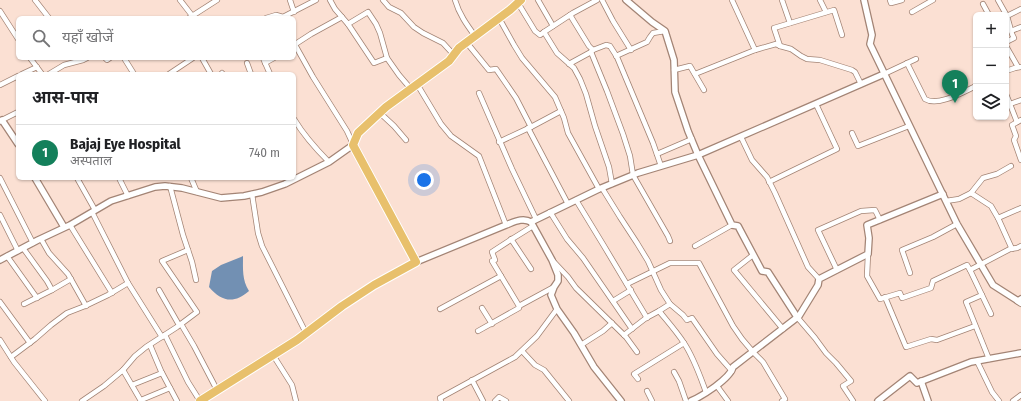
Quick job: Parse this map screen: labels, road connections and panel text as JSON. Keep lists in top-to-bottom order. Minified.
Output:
{"page":{"map_buttons":["+","−"],"search":"यहाँ खोजें","pins":"1","heading":"आस-पास","list":[{"mark":"1","name":"Bajaj Eye Hospital","note":"अस्पताल","value":"740 m"}]}}
